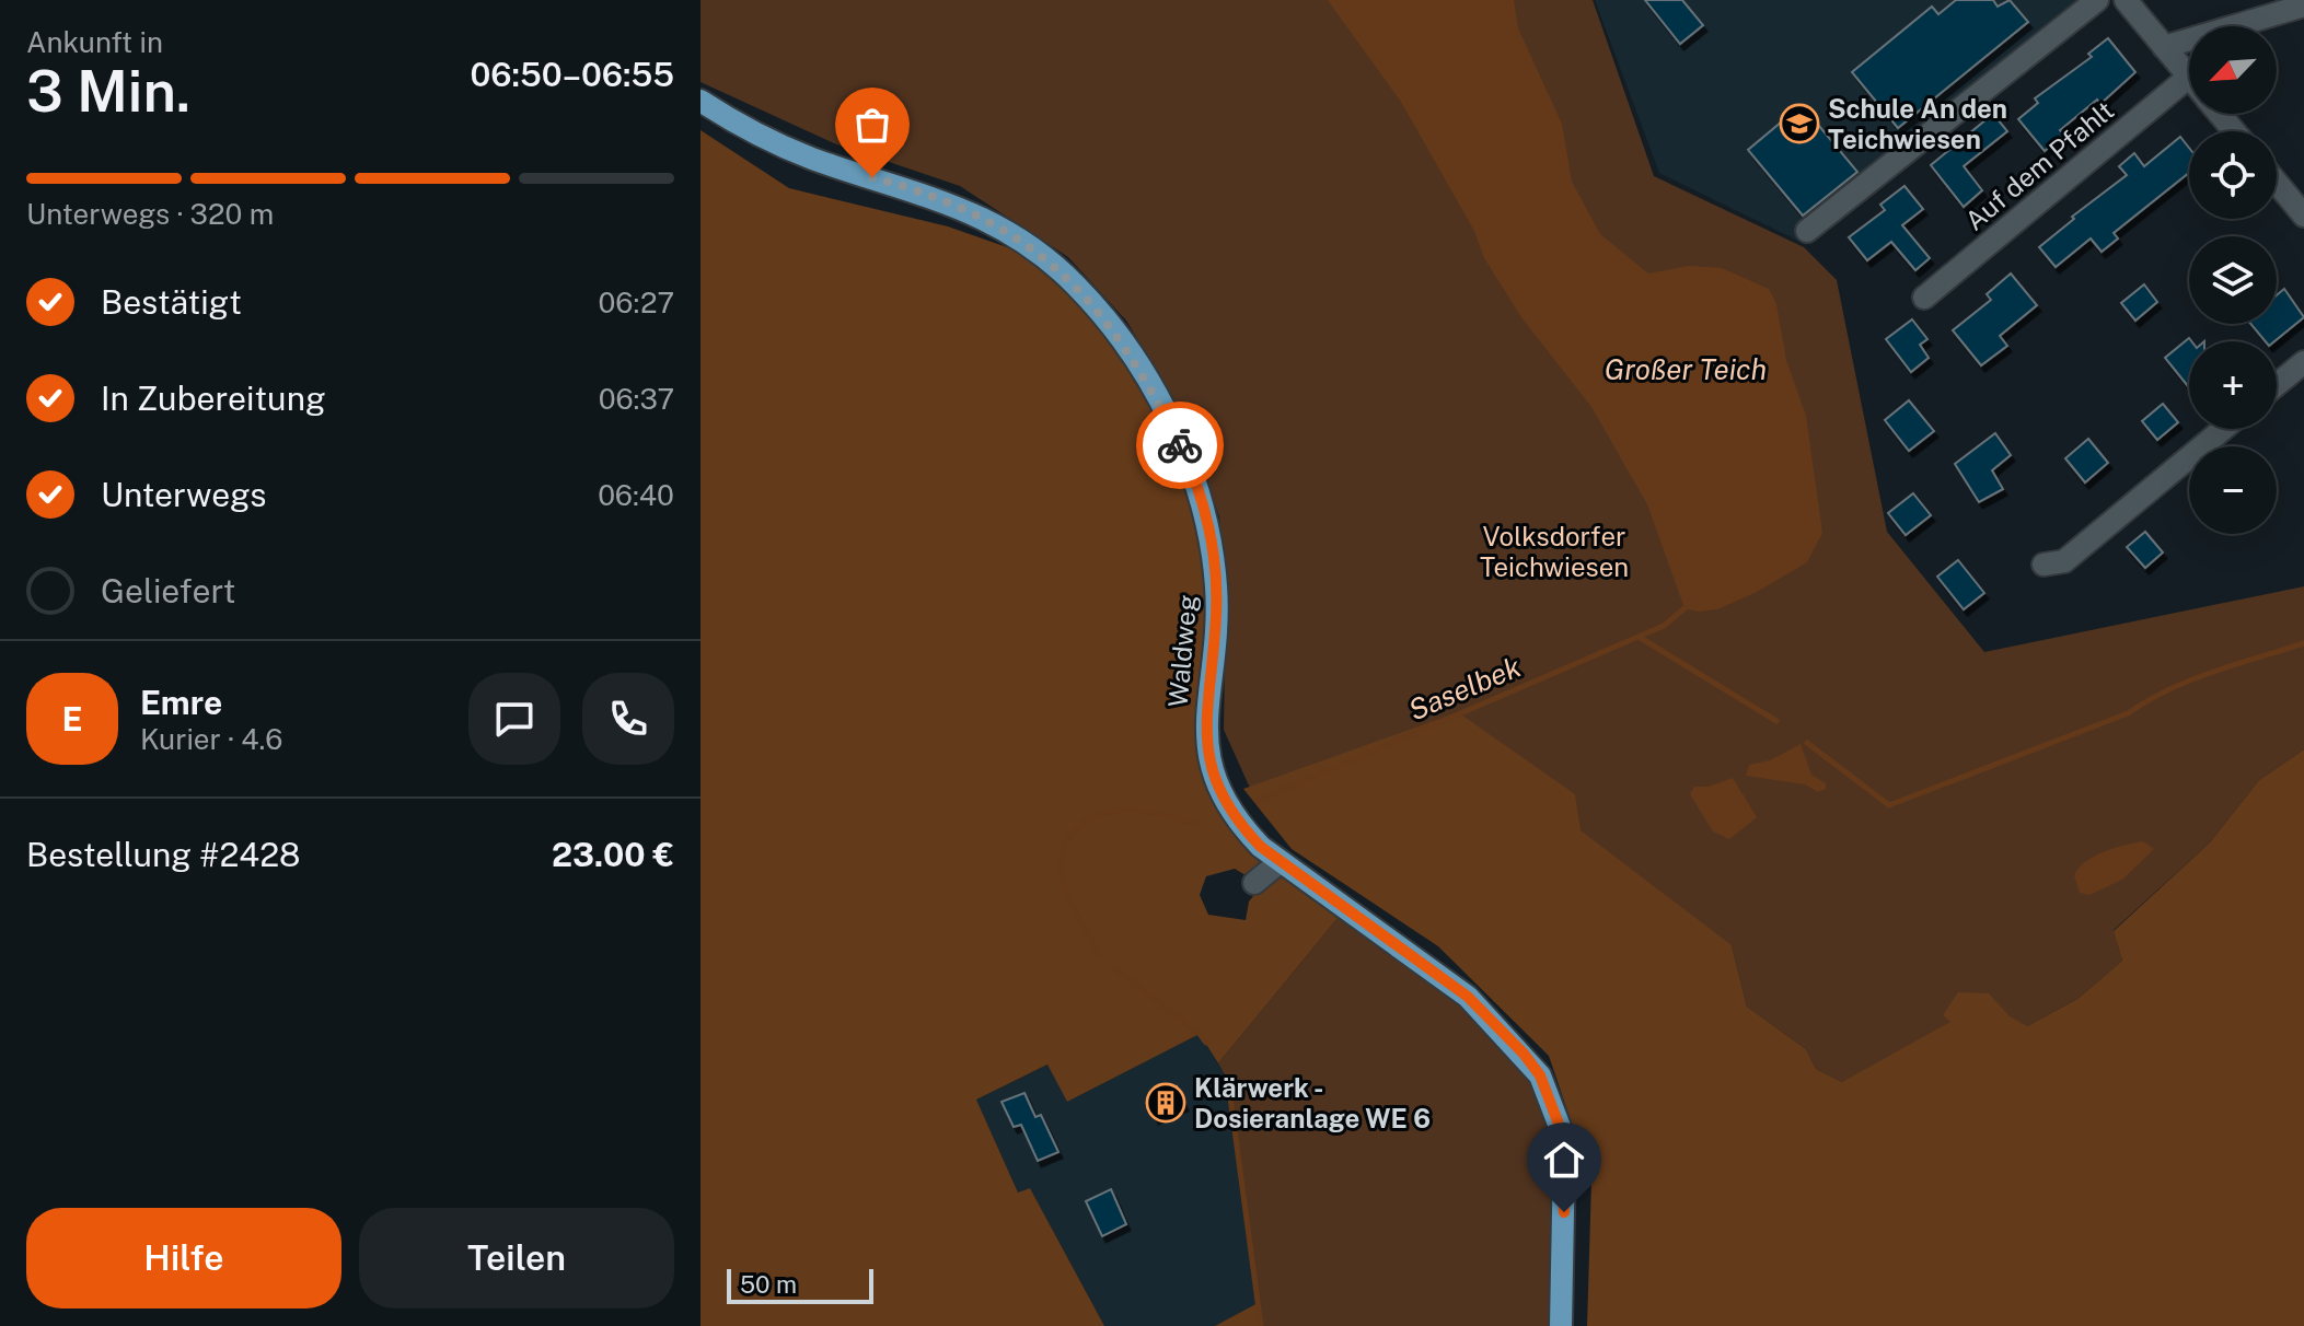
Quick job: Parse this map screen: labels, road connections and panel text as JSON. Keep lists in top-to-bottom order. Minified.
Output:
{"streets":{"main road":["Waldweg"],"street":["Auf dem Pfahlt"]},"water":["Großer Teich","Saselbek"],"parks":["Volksdorfer Teichwiesen"],"places":{"school or university":["Schule An den Teichwiesen"],"building":["Klärwerk - Dosieranlage WE 6"]},"scale_bar":"50 m","north":"bottom left","page":{"heading":["3 Min.","Ankunft in","06:50–06:55"],"panel":["Emre","Kurier · 4.6","Bestellung #2428","23.00 €"],"map_buttons":["+","−"],"bar":"Unterwegs · 320 m","list":[["Bestätigt","06:27"],["In Zubereitung","06:37"],["Unterwegs","06:40"],"Geliefert"],"round":"E","buttons":["Hilfe","Teilen"],"scale":"50 m"}}
